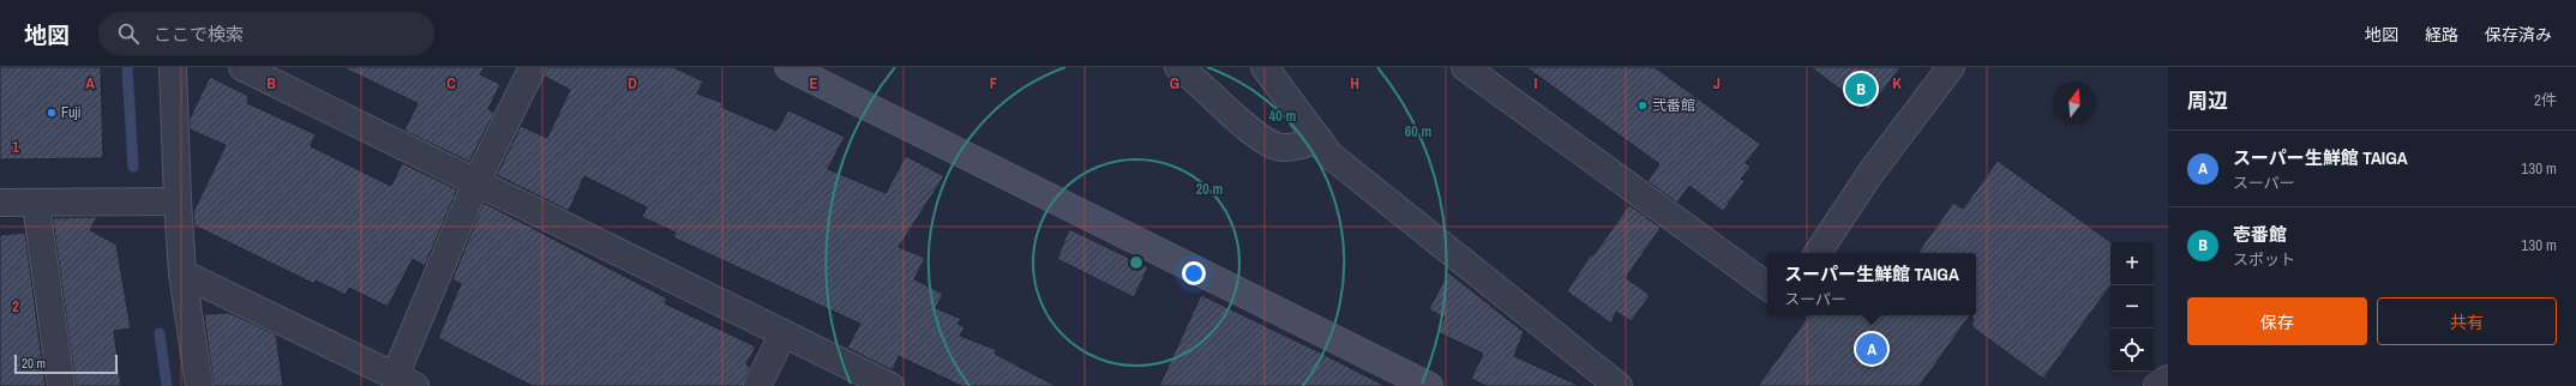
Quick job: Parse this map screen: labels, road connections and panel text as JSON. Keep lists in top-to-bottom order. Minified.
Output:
{"places":["弐番館","Fuji"],"scale_bar":"20 m","north":"top","page":{"header":"地図","search":"ここで検索","nav":["地図","経路","保存済み"],"heading":["周辺","2件"],"pins":["B","A"],"list":[{"mark":"A","name":"スーパー生鮮館 TAIGA","note":"スーパー","value":"130 m"},{"mark":"B","name":"壱番館","note":"スポット","value":"130 m"}],"map_buttons":["+","−"],"popup":["スーパー生鮮館 TAIGA","スーパー"],"buttons":["保存","共有"],"scale":"20 m"},"grid":{"columns":["A","B","C","D","E","F","G","H","I","J","K"],"rows":["1","2"]},"rings":["40 m","60 m","20 m"]}
